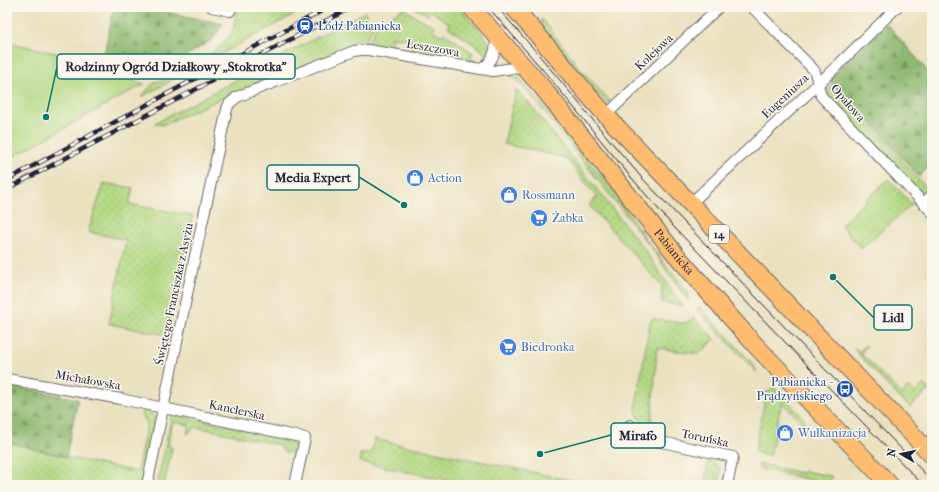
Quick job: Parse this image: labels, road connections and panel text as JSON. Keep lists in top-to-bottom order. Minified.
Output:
{"streets":{"main road":["14","Pabianicka"],"street":["Leszczowa","Kolejowa","Eugeniusza","Opałowa","Świętego Franciszka z Asyżu","Michałowska","Kanclerska","Toruńska"]},"crossings":[["Leszczowa","Pabianicka"],["Leszczowa","Świętego Franciszka z Asyżu"],["Kolejowa","14"],["Eugeniusza","Opałowa"],["Eugeniusza","14"],["Świętego Franciszka z Asyżu","Michałowska"],["Świętego Franciszka z Asyżu","Kanclerska"],["Michałowska","Kanclerska"]],"places":{"station":["Łódź Pabianicka"],"other":["Rodzinny Ogród Działkowy „Stokrotka”","Media Expert","Lidl","Mirafo"],"shop":["Action","Rossmann","Wulkanizacja"],"supermarket":["Żabka","Biedronka"],"bus stop":["Pabianicka - Prądzyńskiego"]},"north":"left"}
